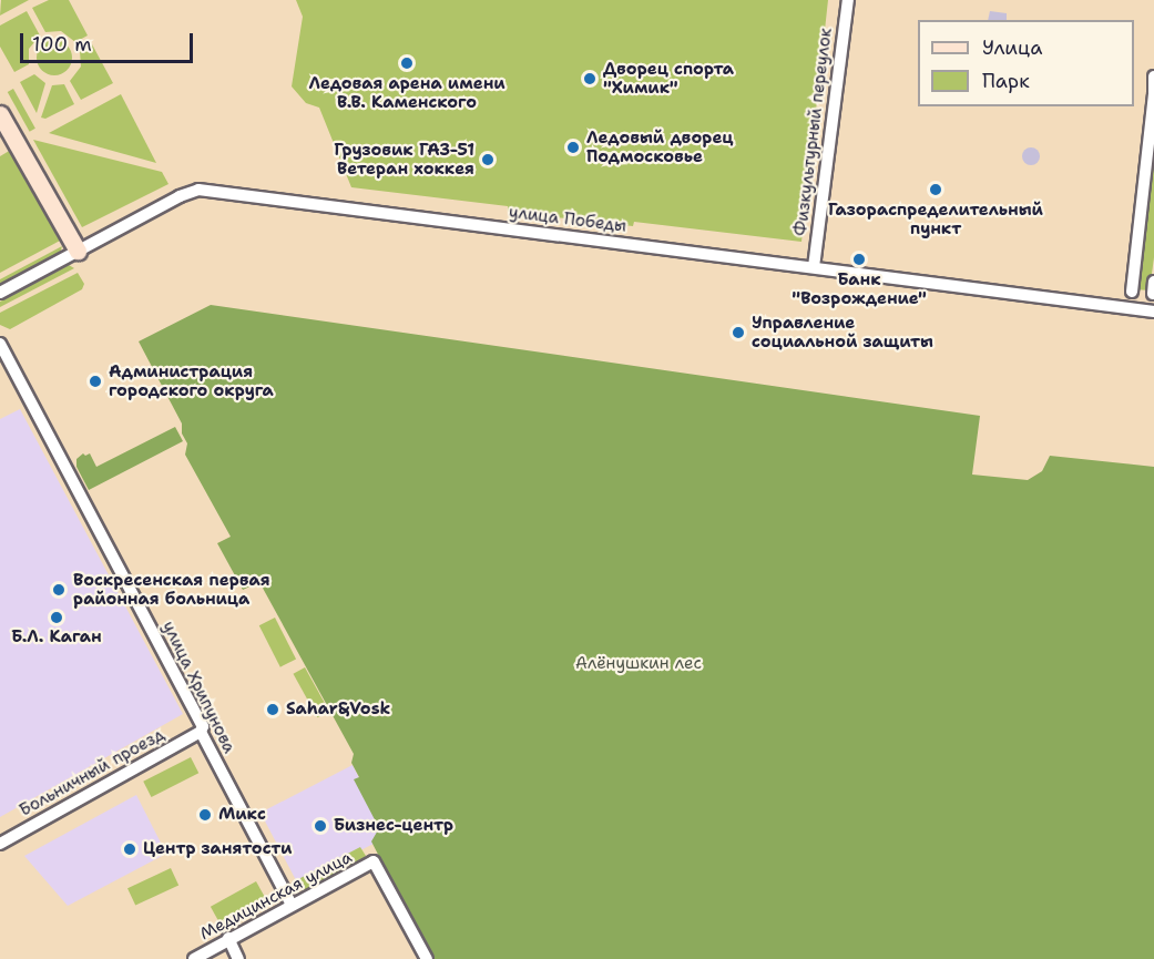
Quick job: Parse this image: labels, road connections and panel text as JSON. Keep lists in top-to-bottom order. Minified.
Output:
{"streets":{"street":["Физкультурный переулок","улица Победы","улица Хрипунова","Больничный проезд","Медицинская улица"]},"crossings":[["Физкультурный переулок","улица Победы"],["улица Хрипунова","Больничный проезд"],["улица Хрипунова","Медицинская улица"]],"parks":["Алёнушкин лес"],"places":["Ледовая арена имени В.В. Каменского","Дворец спорта \"Химик\"","Ледовый дворец Подмосковье","Грузовик ГАЗ-51 Ветеран хоккея","Газораспределительный пункт","Банк \"Возрождение\"","Управление социальной защиты","Администрация городского округа","Воскресенская первая районная больница","Б.Л. Каган","Sahar&Vosk","Микс","Бизнес-центр","Центр занятости"],"legend":["Улица","Парк"],"scale_bar":"100 m"}
